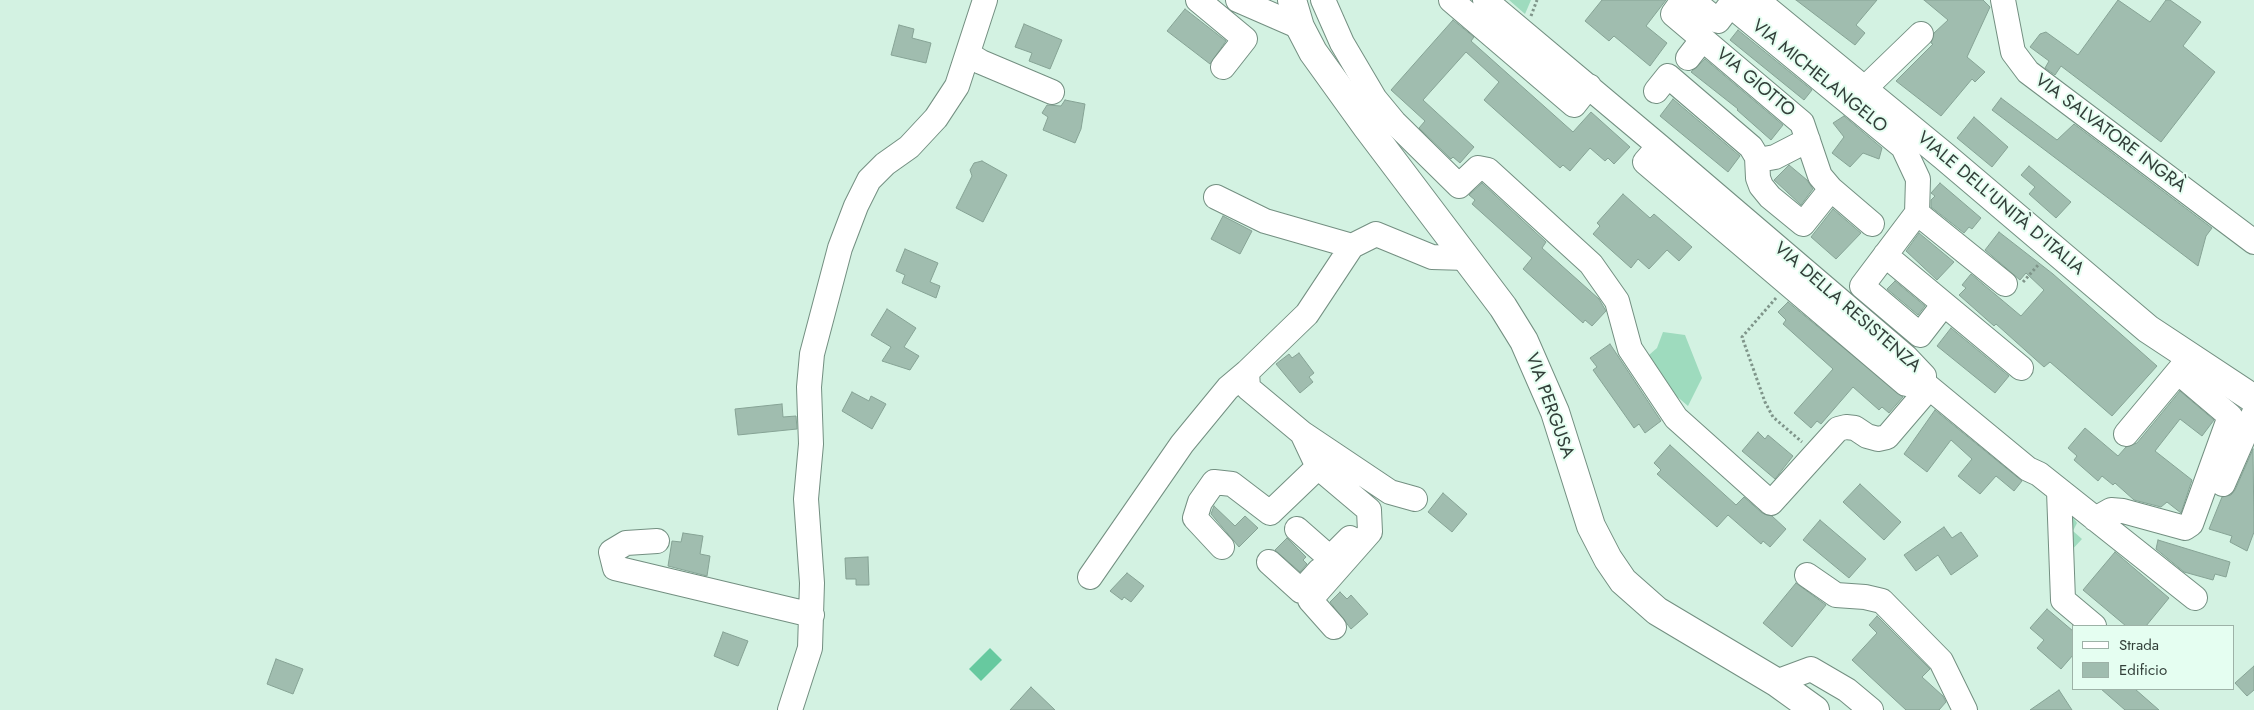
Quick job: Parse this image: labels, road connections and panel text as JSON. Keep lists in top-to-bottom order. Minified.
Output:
{"streets":{"main road":["VIALE DELL'UNITÀ D'ITALIA","VIA PERGUSA"],"street":["VIA MICHELANGELO","VIA GIOTTO","VIA SALVATORE INGRÀ","VIA DELLA RESISTENZA"]},"crossings":[["VIA MICHELANGELO","VIALE DELL'UNITÀ D'ITALIA"]],"legend":["Strada","Edificio"]}
